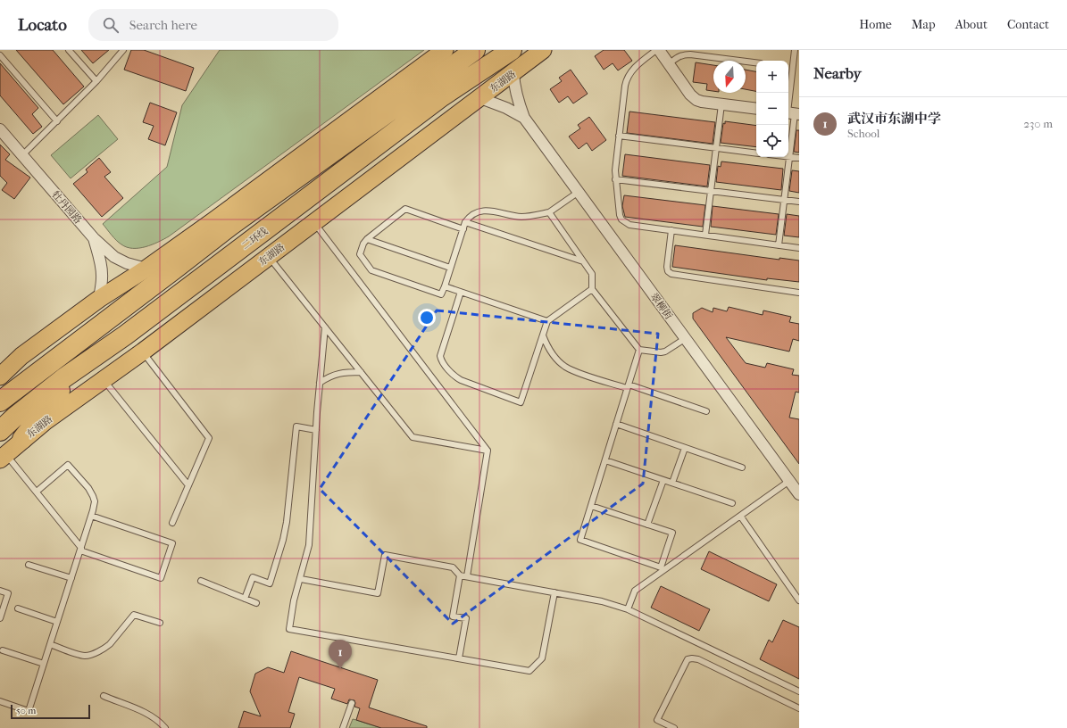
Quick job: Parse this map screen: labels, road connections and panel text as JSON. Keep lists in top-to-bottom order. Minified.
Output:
{"streets":{"highway":["二环线"],"main road":["东湖路"],"street":["牡丹园路","翠柳街"]},"scale_bar":"50 m","north":"bottom","page":{"header":"Locato","search":"Search here","nav":["Home","Map","About","Contact"],"heading":"Nearby","map_buttons":["+","−"],"list":[{"mark":"1","name":"武汉市东湖中学","note":"School","value":"230 m"}],"pins":"1","scale":"50 m"}}
